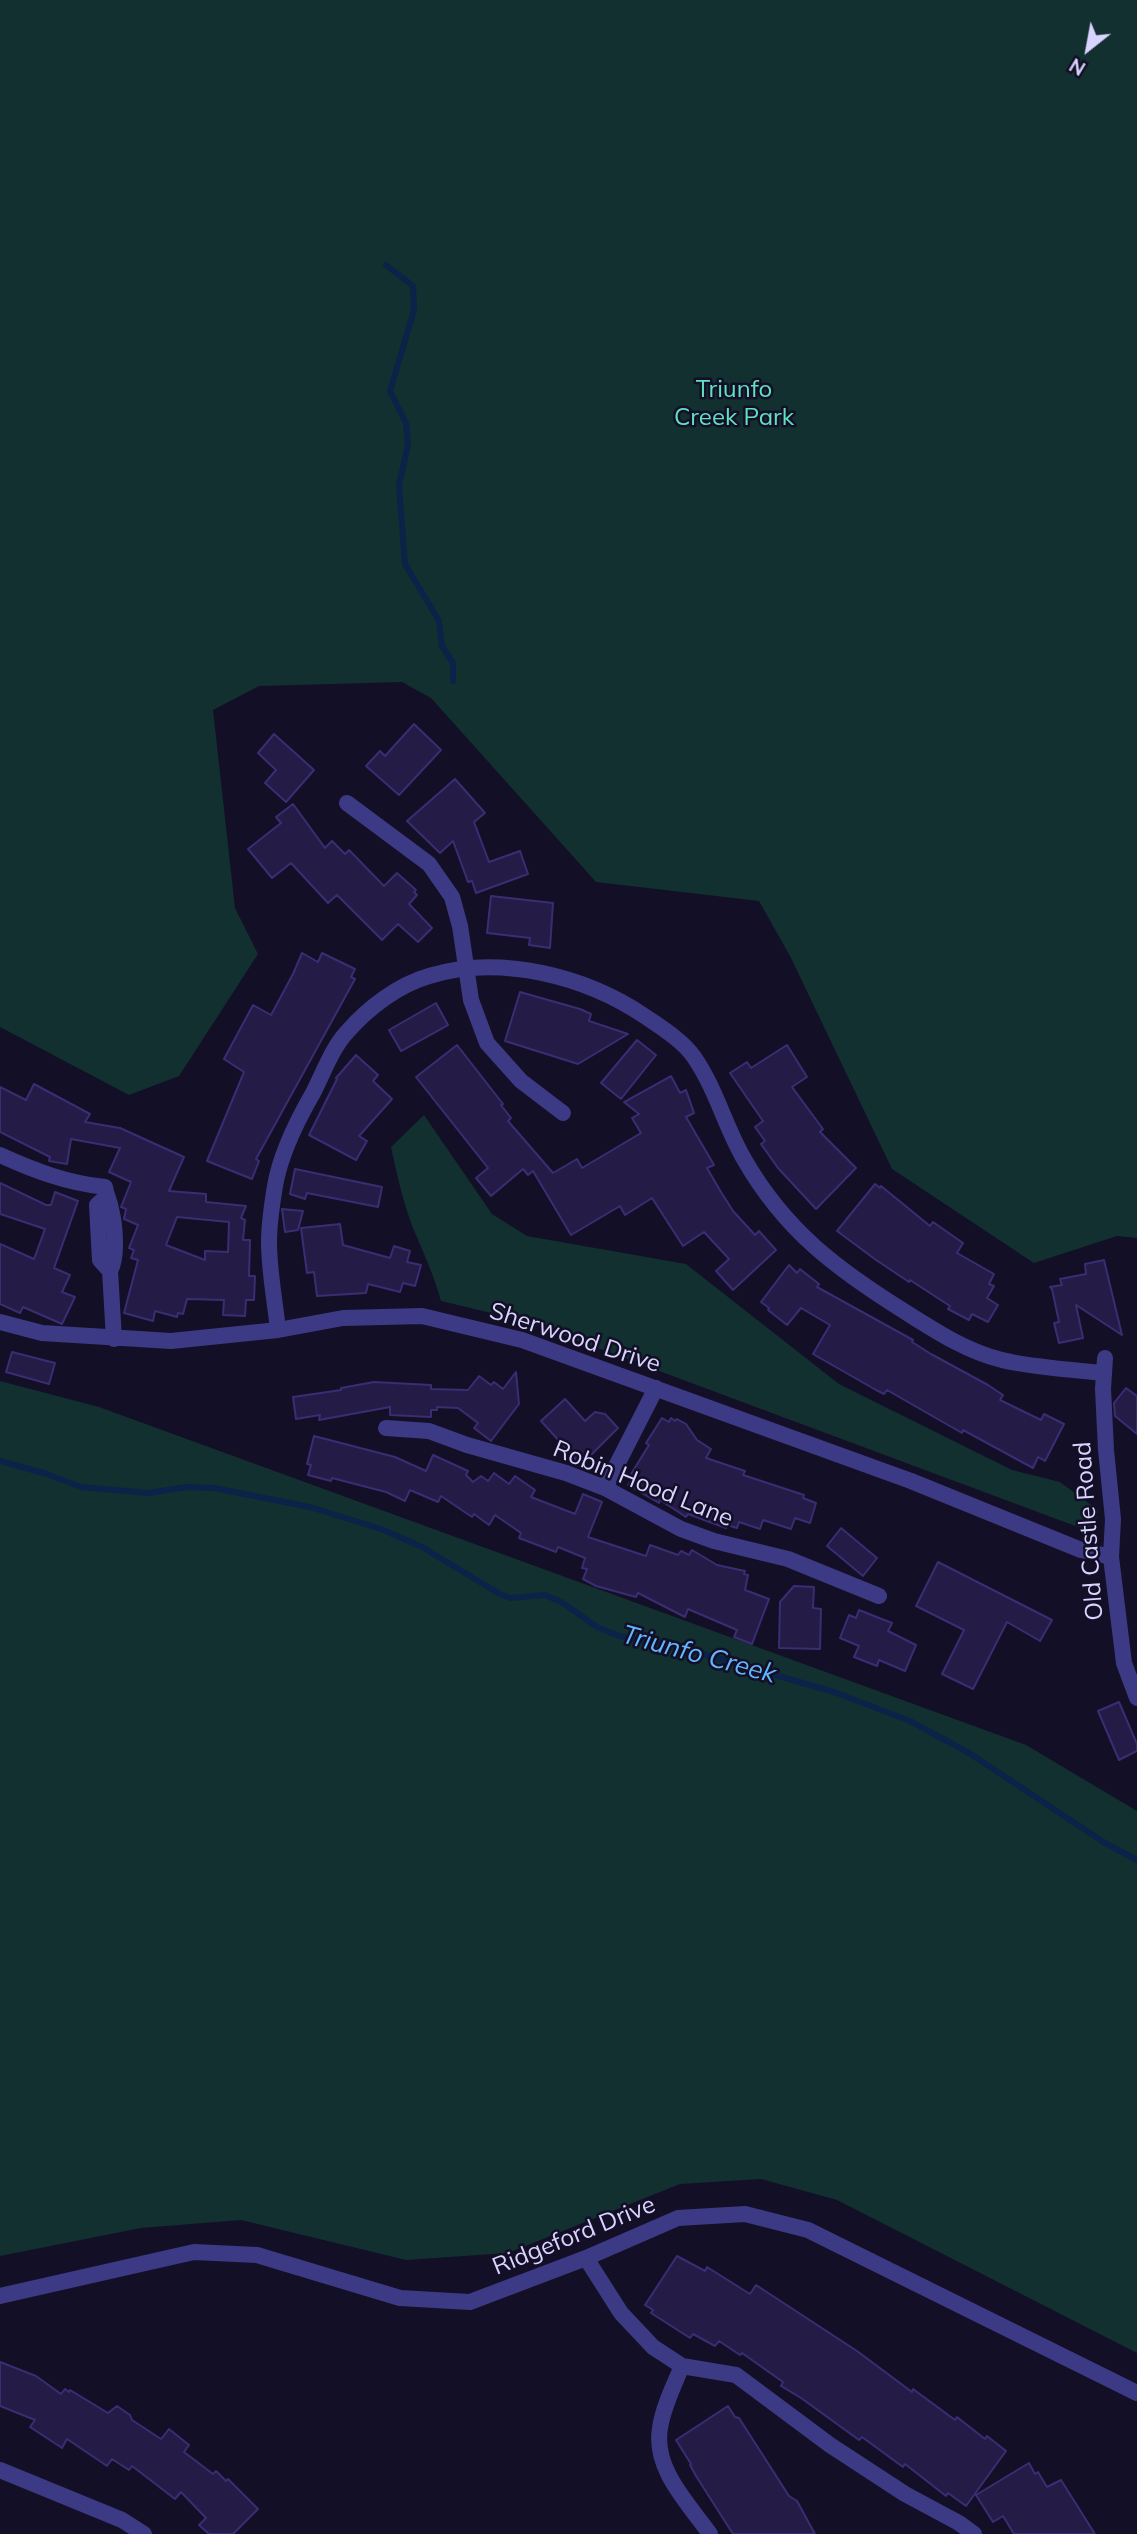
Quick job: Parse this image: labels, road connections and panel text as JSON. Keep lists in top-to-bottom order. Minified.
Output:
{"streets":{"street":["Sherwood Drive","Robin Hood Lane","Old Castle Road","Ridgeford Drive"]},"crossings":[["Sherwood Drive","Old Castle Road"]],"water":["Triunfo Creek"],"parks":["Triunfo Creek Park"],"north":"bottom left"}
